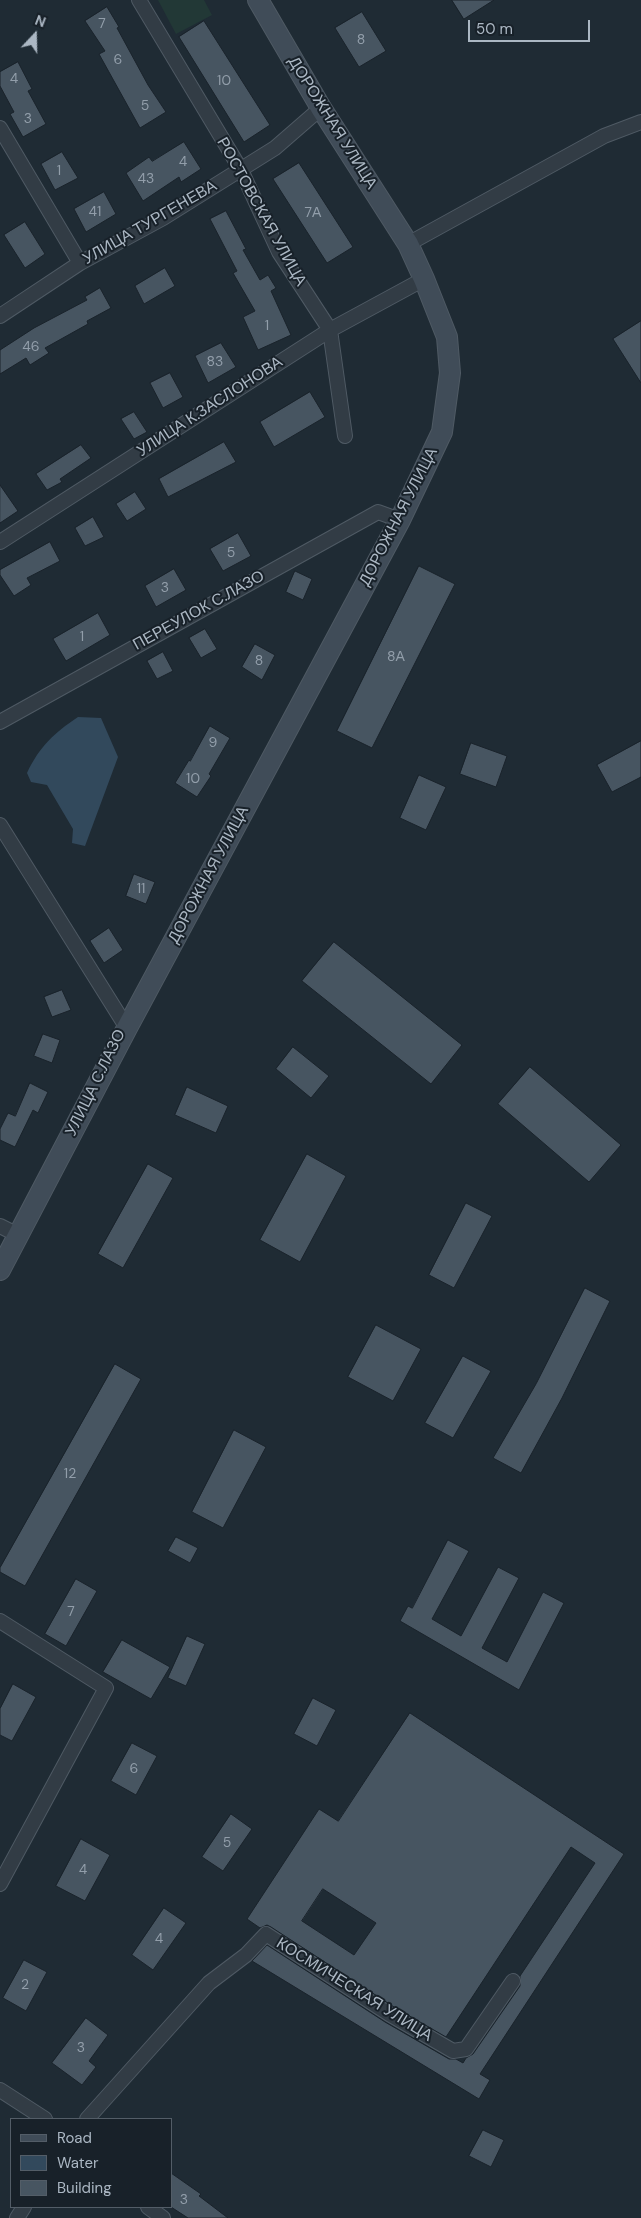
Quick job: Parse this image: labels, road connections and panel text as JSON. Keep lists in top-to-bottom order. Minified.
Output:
{"streets":{"street":["ДОРОЖНАЯ УЛИЦА","РОСТОВСКАЯ УЛИЦА","УЛИЦА ТУРГЕНЕВА","УЛИЦА К.ЗАСЛОНОВА","ПЕРЕУЛОК С.ЛАЗО","УЛИЦА С.ЛАЗО","КОСМИЧЕСКАЯ УЛИЦА"]},"crossings":[["ДОРОЖНАЯ УЛИЦА","УЛИЦА ТУРГЕНЕВА"],["ДОРОЖНАЯ УЛИЦА","УЛИЦА К.ЗАСЛОНОВА"],["ДОРОЖНАЯ УЛИЦА","ПЕРЕУЛОК С.ЛАЗО"],["ДОРОЖНАЯ УЛИЦА","УЛИЦА С.ЛАЗО"],["РОСТОВСКАЯ УЛИЦА","УЛИЦА ТУРГЕНЕВА"],["РОСТОВСКАЯ УЛИЦА","УЛИЦА К.ЗАСЛОНОВА"]],"house_numbers":["7","8","6","4","10","5","3","4","1","43","41","7А","1","46","83","5","3","1","8А","8","9","10","11","12","7","6","5","4","4","2","3","3"],"legend":["Road","Water","Building"],"scale_bar":"50 m","north":"top"}
